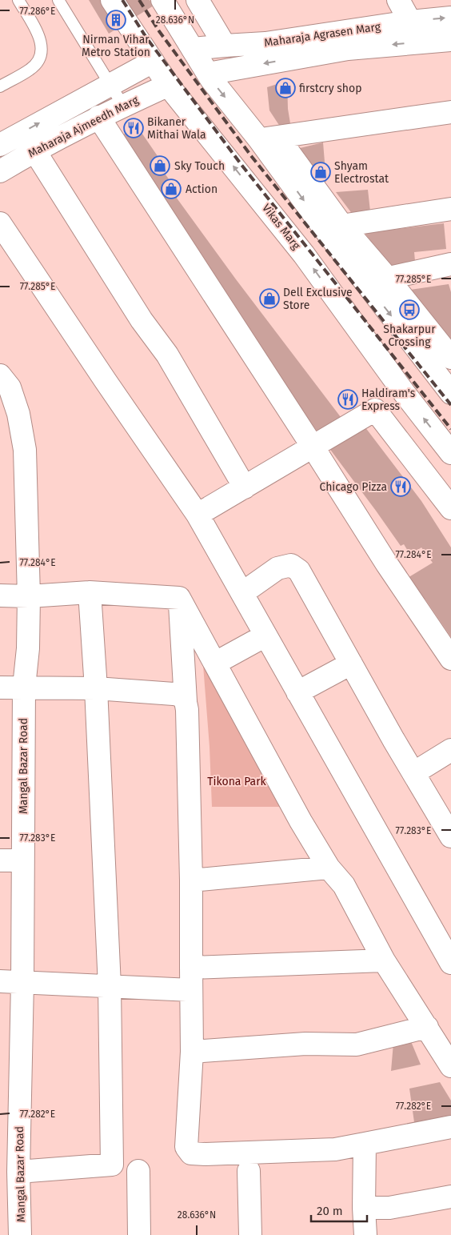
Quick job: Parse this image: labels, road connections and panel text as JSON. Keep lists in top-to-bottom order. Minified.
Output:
{"streets":{"street":["Maharaja Agrasen Marg","Maharaja Ajmeedh Marg","Vikas Marg","Mangal Bazar Road"]},"crossings":[["Maharaja Ajmeedh Marg","Vikas Marg"]],"parks":["Tikona Park"],"places":{"building":["Nirman Vihar Metro Station"],"shop":["firstcry shop","Sky Touch","Shyam Electrostat","Action","Dell Exclusive Store"],"restaurant":["Bikaner Mithai Wala","Haldiram's Express","Chicago Pizza"],"bus stop":["Shakarpur Crossing"]},"scale_bar":"20 m","coordinates":["77.286°E","28.636°N","77.285°E","77.284°E","77.283°E","77.282°E"]}
